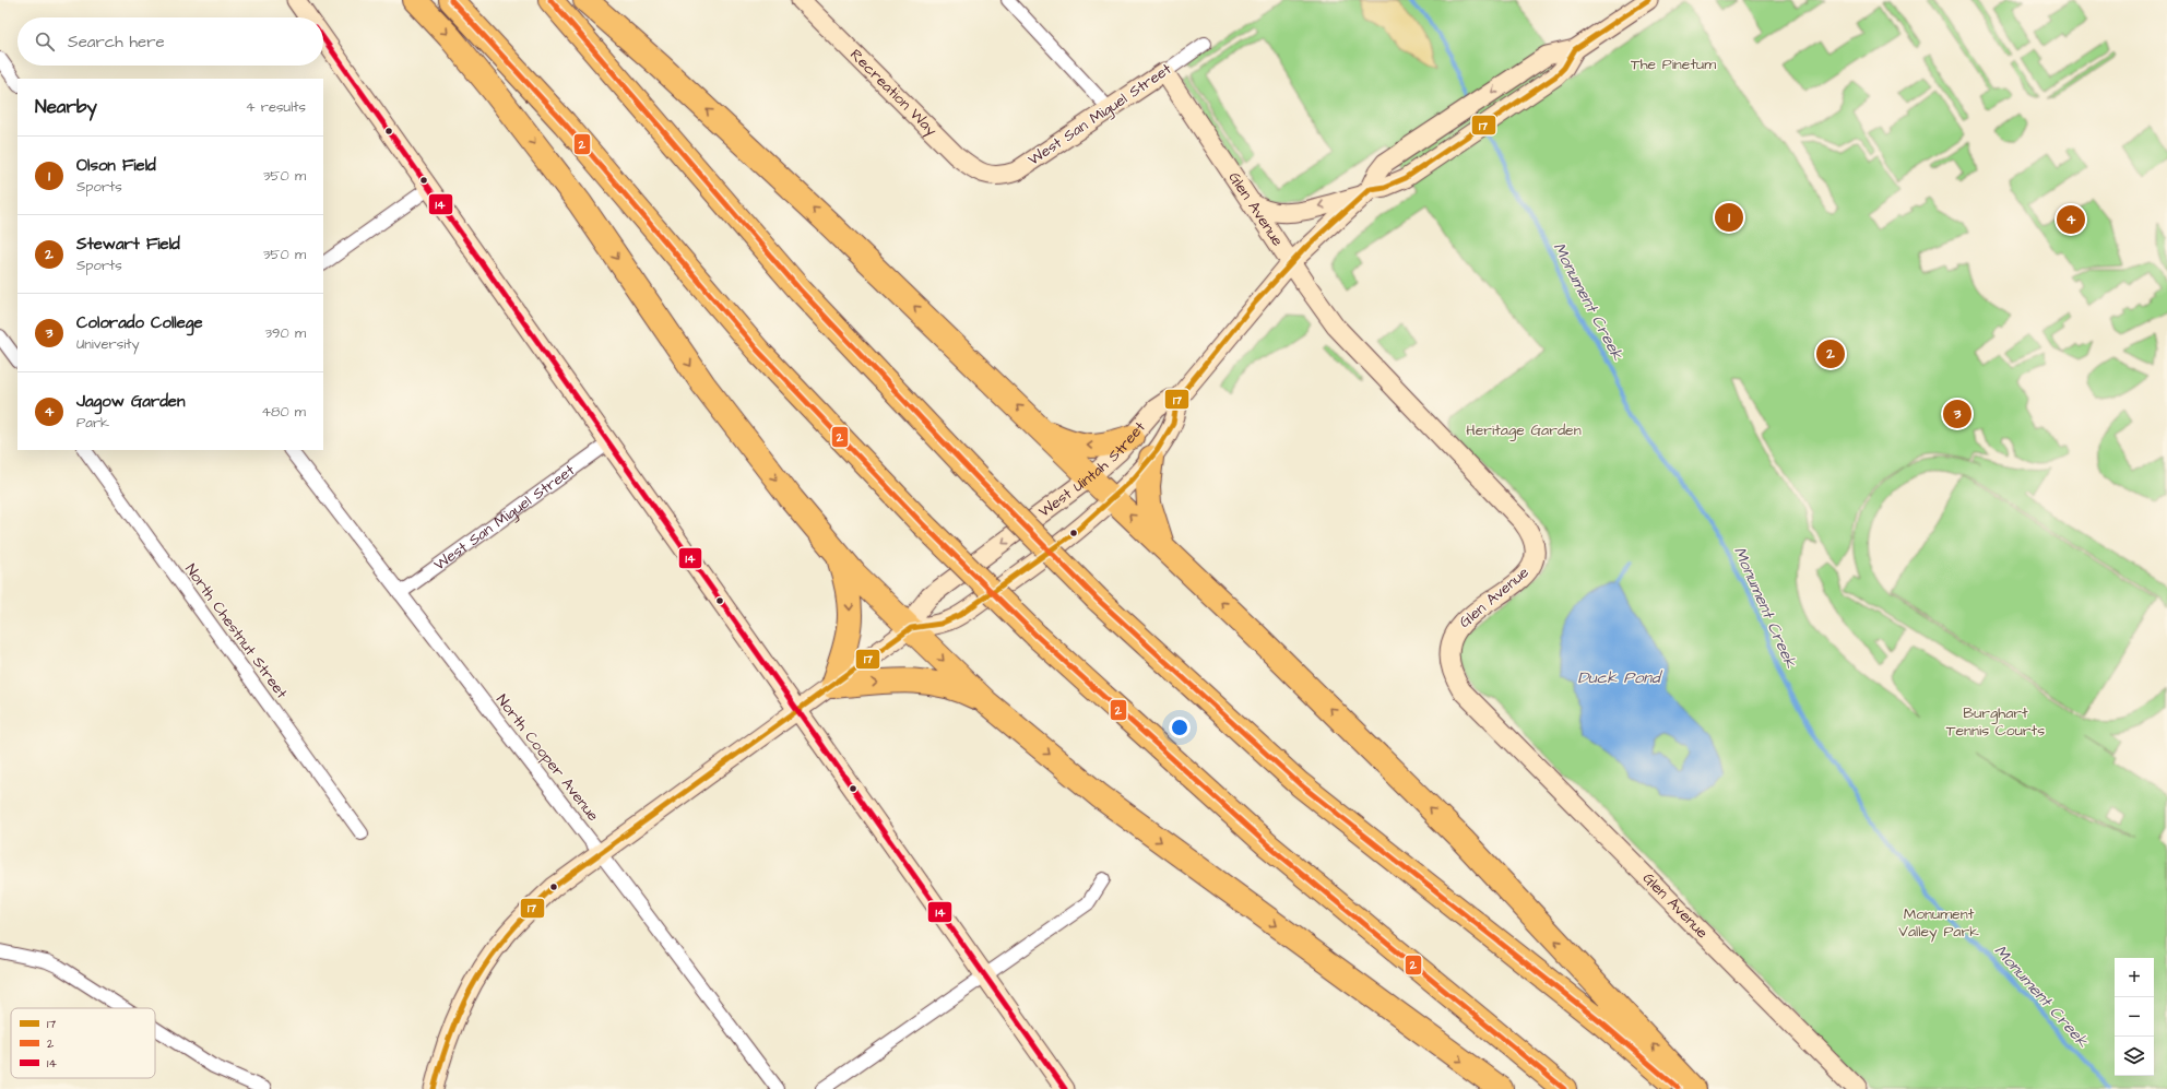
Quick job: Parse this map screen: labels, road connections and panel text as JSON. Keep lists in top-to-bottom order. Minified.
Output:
{"streets":{"main road":["Recreation Way","West San Miguel Street","Glen Avenue","West Uintah Street"],"street":["North Chestnut Street","North Cooper Avenue"]},"crossings":[["Recreation Way","West San Miguel Street"],["West San Miguel Street","Glen Avenue"],["West San Miguel Street","North Cooper Avenue"],["Glen Avenue","West Uintah Street"],["West Uintah Street","North Cooper Avenue"]],"water":["Monument Creek","Duck Pond"],"parks":["The Pinetum","Heritage Garden","Burghart Tennis Courts","Monument Valley Park"],"lines":["transit line 17","transit line 2","transit line 14"],"legend":["17","2","14"],"page":{"search":"Search here","heading":["Nearby","4 results"],"list":[{"mark":"1","name":"Olson Field","note":"Sports","value":"350 m"},{"mark":"2","name":"Stewart Field","note":"Sports","value":"350 m"},{"mark":"3","name":"Colorado College","note":"University","value":"390 m"},{"mark":"4","name":"Jagow Garden","note":"Park","value":"480 m"}],"pins":["1","4","2","3"],"map_buttons":["+","−"]}}
